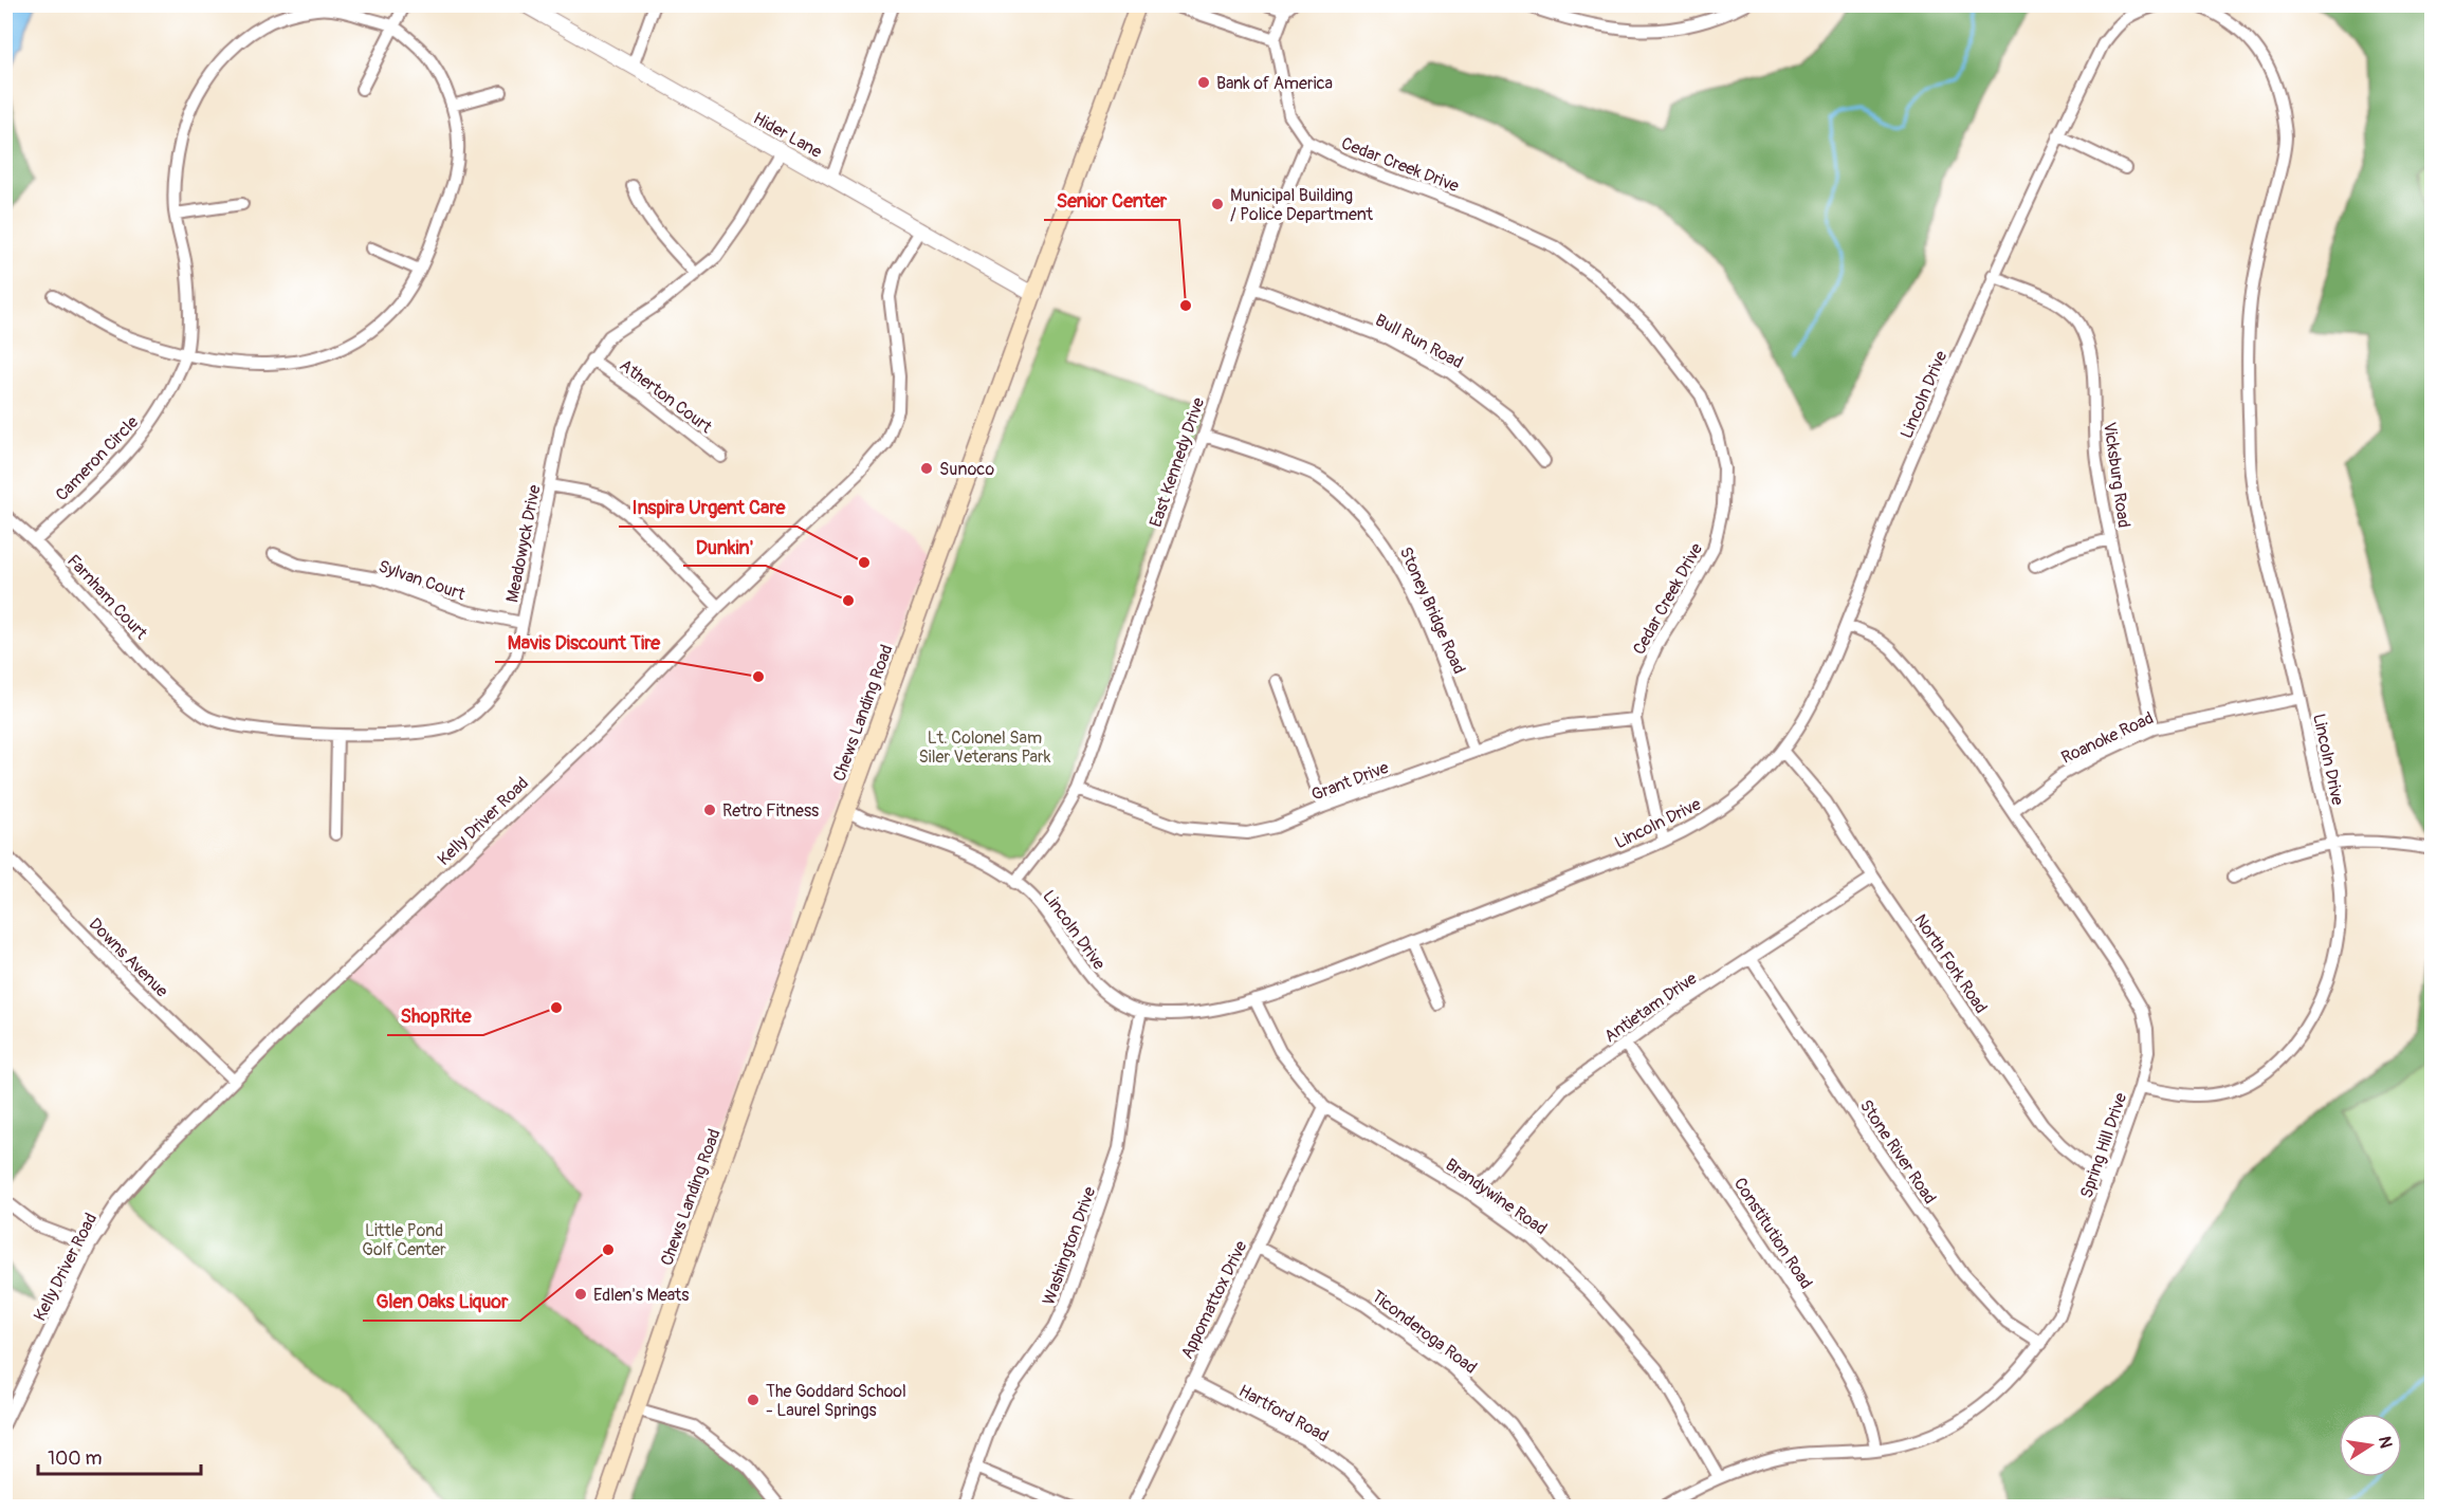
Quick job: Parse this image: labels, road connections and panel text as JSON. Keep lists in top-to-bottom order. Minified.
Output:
{"streets":{"main road":["Chews Landing Road"],"street":["Hider Lane","Cedar Creek Drive","Bull Run Road","Lincoln Drive","Atherton Court","Cameron Circle","East Kennedy Drive","Vicksburg Road","Meadowyck Drive","Sylvan Court","Farnham Court","Stoney Bridge Road","Roanoke Road","Grant Drive","Kelly Driver Road","Downs Avenue","North Fork Road","Antietam Drive","Spring Hill Drive","Stone River Road","Brandywine Road","Constitution Road","Washington Drive","Appomattox Drive","Ticonderoga Road","Hartford Road"]},"crossings":[["Hider Lane","Meadowyck Drive"],["Hider Lane","Chews Landing Road"],["Hider Lane","Kelly Driver Road"],["Cedar Creek Drive","Lincoln Drive"],["Cedar Creek Drive","East Kennedy Drive"],["Cedar Creek Drive","Grant Drive"],["Bull Run Road","East Kennedy Drive"],["Lincoln Drive","East Kennedy Drive"],["Lincoln Drive","Vicksburg Road"],["Lincoln Drive","Chews Landing Road"],["Lincoln Drive","Roanoke Road"],["Lincoln Drive","North Fork Road"],["Lincoln Drive","Spring Hill Drive"],["Lincoln Drive","Brandywine Road"],["Lincoln Drive","Washington Drive"],["Atherton Court","Meadowyck Drive"],["Cameron Circle","Farnham Court"],["East Kennedy Drive","Stoney Bridge Road"],["East Kennedy Drive","Grant Drive"],["Vicksburg Road","Roanoke Road"],["Meadowyck Drive","Sylvan Court"],["Meadowyck Drive","Farnham Court"],["Stoney Bridge Road","Grant Drive"],["Roanoke Road","Spring Hill Drive"],["Kelly Driver Road","Downs Avenue"],["North Fork Road","Antietam Drive"],["North Fork Road","Spring Hill Drive"],["Antietam Drive","Stone River Road"],["Antietam Drive","Brandywine Road"],["Antietam Drive","Constitution Road"],["Spring Hill Drive","Stone River Road"],["Spring Hill Drive","Brandywine Road"],["Spring Hill Drive","Constitution Road"],["Brandywine Road","Appomattox Drive"],["Appomattox Drive","Ticonderoga Road"],["Appomattox Drive","Hartford Road"]],"parks":["Lt. Colonel Sam Siler Veterans Park","Little Pond Golf Center"],"places":["Bank of America","Municipal Building / Police Department","Senior Center","Sunoco","Inspira Urgent Care","Dunkin'","Mavis Discount Tire","Retro Fitness","ShopRite","Glen Oaks Liquor","Edlen's Meats","The Goddard School - Laurel Springs"],"scale_bar":"100 m","north":"right"}
